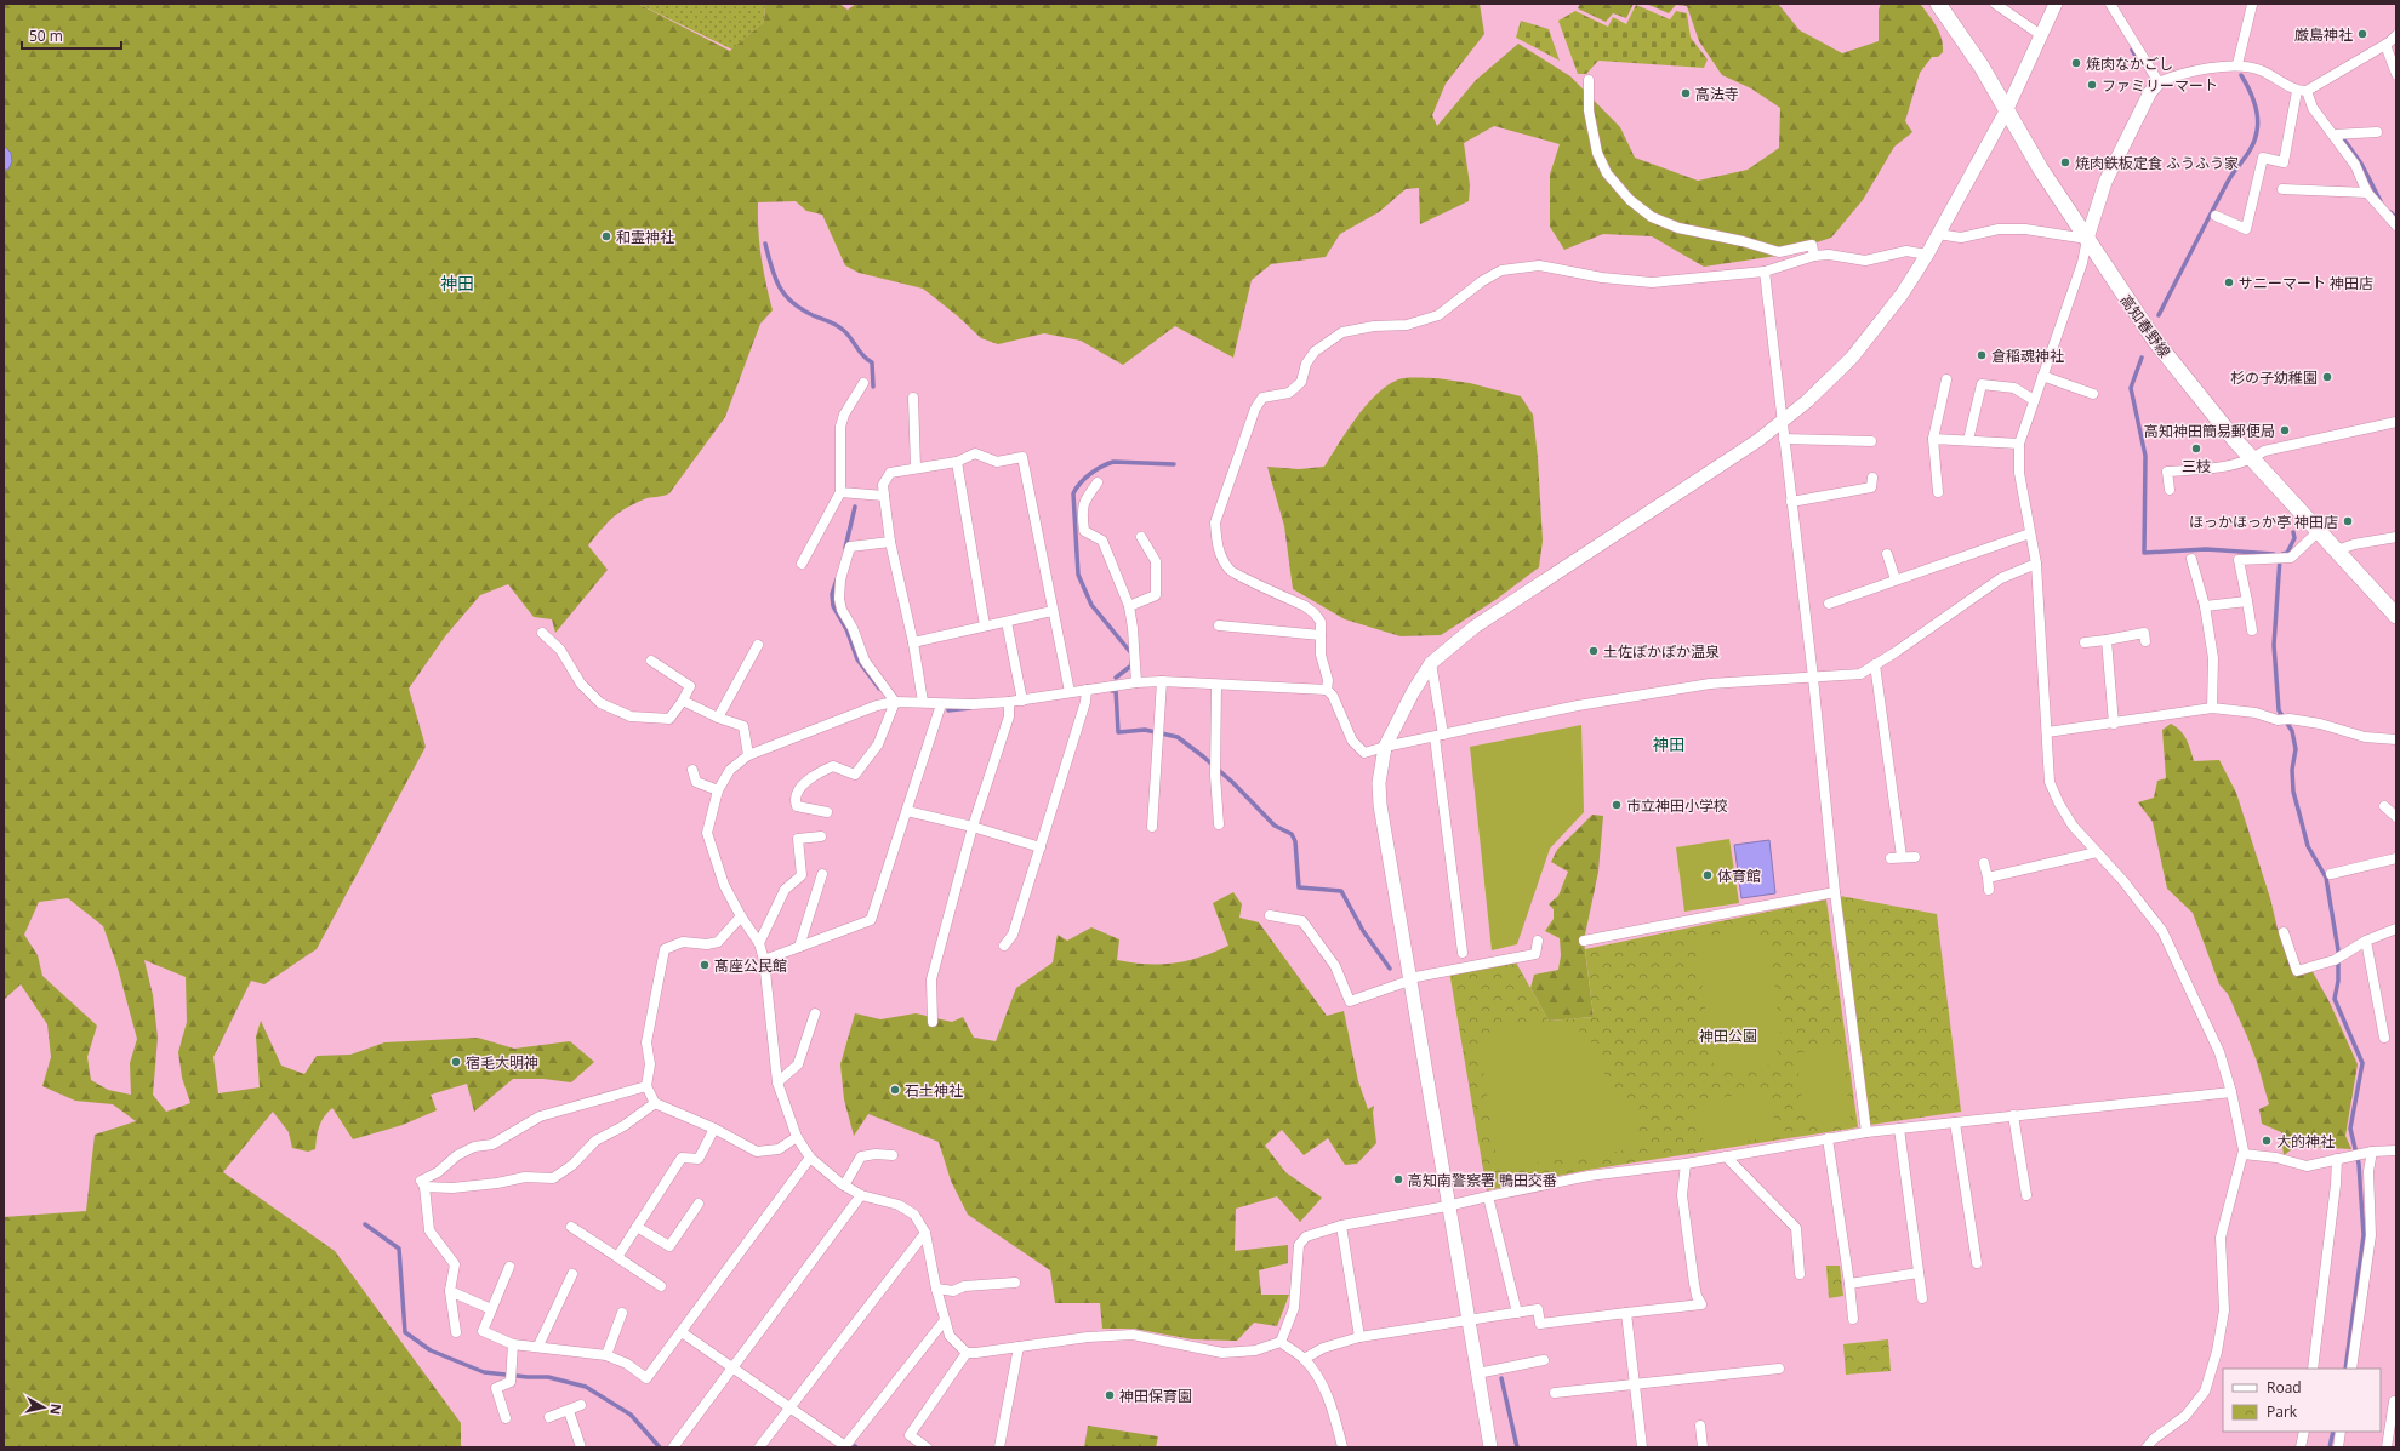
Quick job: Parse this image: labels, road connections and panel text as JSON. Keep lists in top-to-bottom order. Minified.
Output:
{"streets":{"main road":["高知春野線"]},"districts":["神田","神田"],"parks":["神田公園"],"places":["厳島神社","焼肉なかごし","ファミリーマート","高法寺","焼肉鉄板定食 ふうふう家","和霊神社","サニーマート 神田店","倉稲魂神社","杉の子幼稚園","高知神田簡易郵便局","三枝","ほっかほっか亭 神田店","土佐ぽかぽか温泉","市立神田小学校","体育館","髙座公民館","宿毛大明神","石土神社","大的神社","高知南警察署 鴨田交番","神田保育園"],"legend":["Road","Park"],"scale_bar":"50 m","north":"right"}
